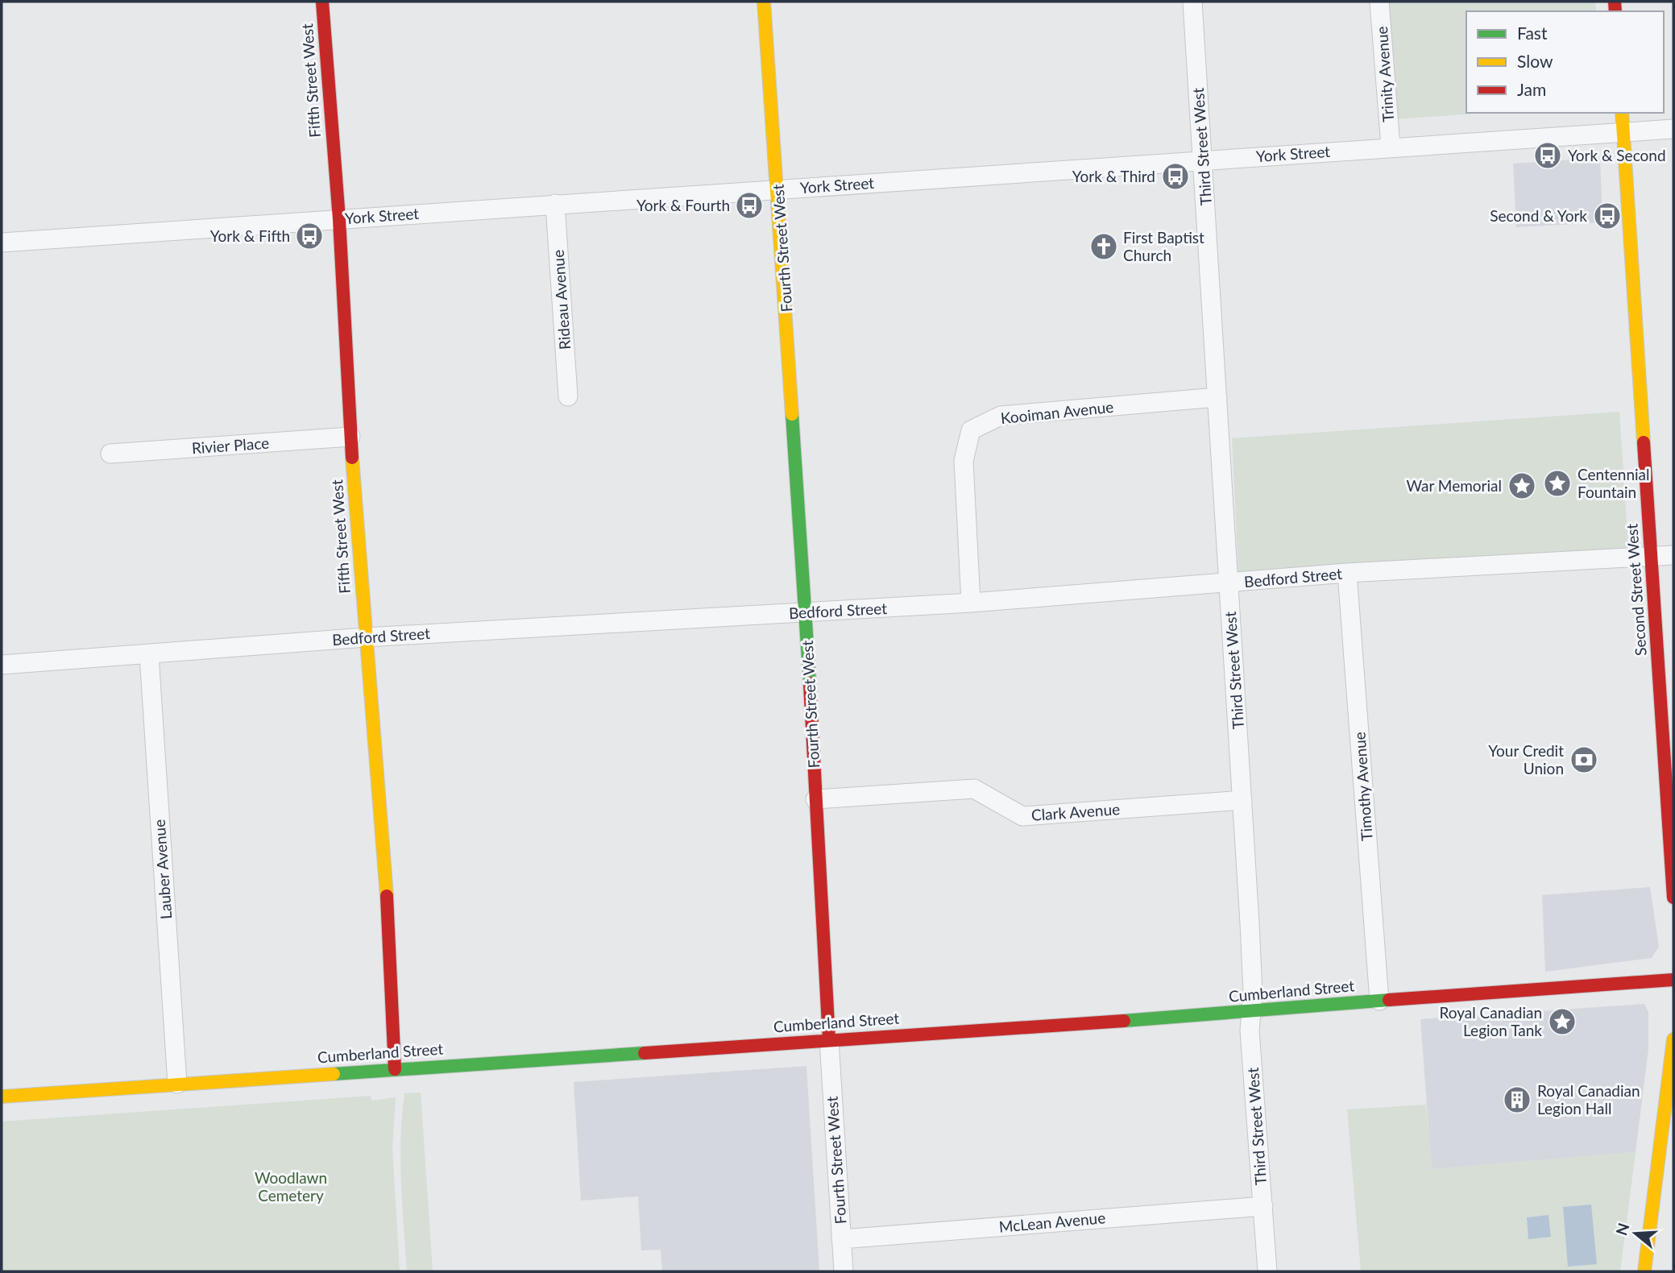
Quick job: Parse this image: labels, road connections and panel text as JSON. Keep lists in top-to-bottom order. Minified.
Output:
{"streets":{"street":["Trinity Avenue","Fifth Street West","Third Street West","York Street","Fourth Street West","Rideau Avenue","Kooiman Avenue","Rivier Place","Bedford Street","Second Street West","Timothy Avenue","Clark Avenue","Lauber Avenue","Cumberland Street","McLean Avenue"]},"crossings":[["Trinity Avenue","York Street"],["Fifth Street West","York Street"],["Fifth Street West","Rivier Place"],["Fifth Street West","Bedford Street"],["Fifth Street West","Cumberland Street"],["Third Street West","York Street"],["Third Street West","Kooiman Avenue"],["Third Street West","Bedford Street"],["Third Street West","Clark Avenue"],["Third Street West","Cumberland Street"],["Third Street West","McLean Avenue"],["York Street","Fourth Street West"],["York Street","Rideau Avenue"],["York Street","Second Street West"],["Fourth Street West","Bedford Street"],["Fourth Street West","Clark Avenue"],["Fourth Street West","Cumberland Street"],["Fourth Street West","McLean Avenue"],["Kooiman Avenue","Bedford Street"],["Bedford Street","Second Street West"],["Bedford Street","Timothy Avenue"],["Bedford Street","Lauber Avenue"],["Timothy Avenue","Cumberland Street"],["Lauber Avenue","Cumberland Street"]],"parks":["Woodlawn Cemetery"],"places":{"bus stop":["York & Second","York & Third","York & Fourth","Second & York","York & Fifth"],"church":["First Baptist Church"],"place":["Centennial Fountain","War Memorial","Royal Canadian Legion Tank"],"bank":["Your Credit Union"],"building":["Royal Canadian Legion Hall"]},"legend":["Fast","Slow","Jam"],"north":"left"}
